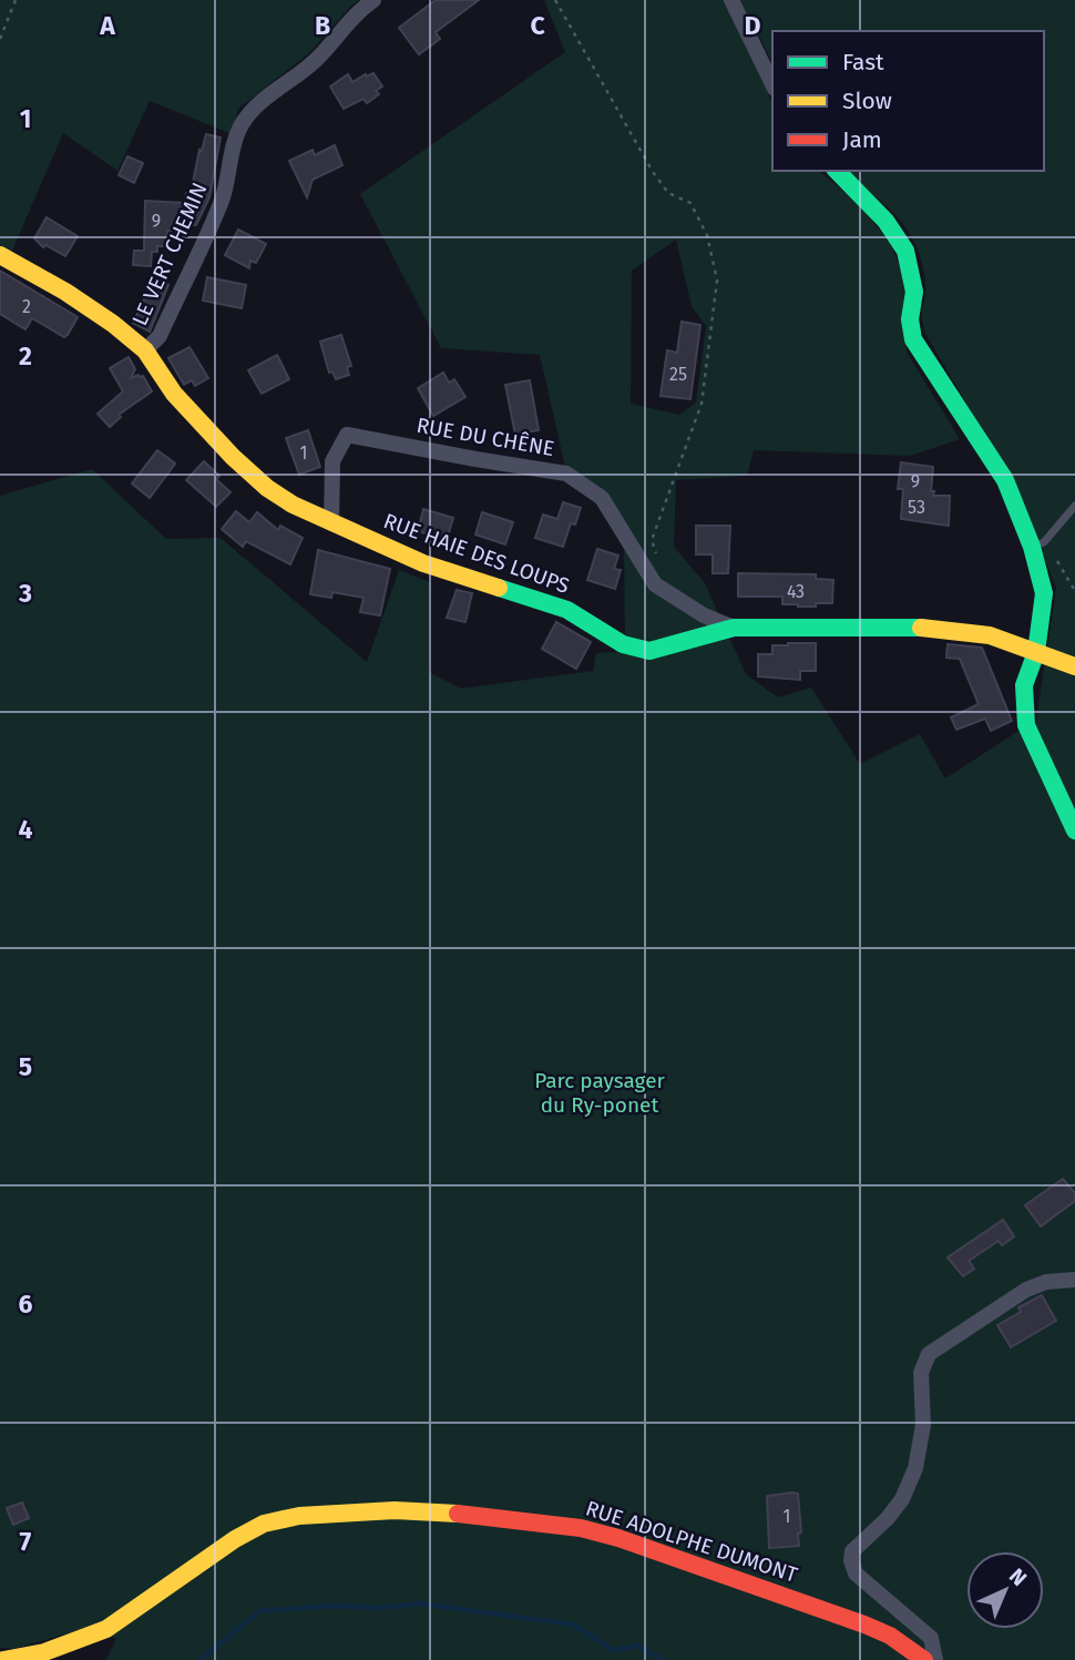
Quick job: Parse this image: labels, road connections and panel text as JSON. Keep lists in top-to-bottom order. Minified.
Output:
{"streets":{"street":["LE VERT CHEMIN","RUE DU CHÊNE","RUE HAIE DES LOUPS","RUE ADOLPHE DUMONT"]},"crossings":[["LE VERT CHEMIN","RUE HAIE DES LOUPS"],["RUE DU CHÊNE","RUE HAIE DES LOUPS"]],"parks":["Parc paysager du Ry-ponet"],"house_numbers":["9","2","25","1","9","53","43","1"],"legend":["Fast","Slow","Jam"],"north":"top right","grid":{"columns":["A","B","C","D"],"rows":["1","2","3","4","5","6","7"]}}
